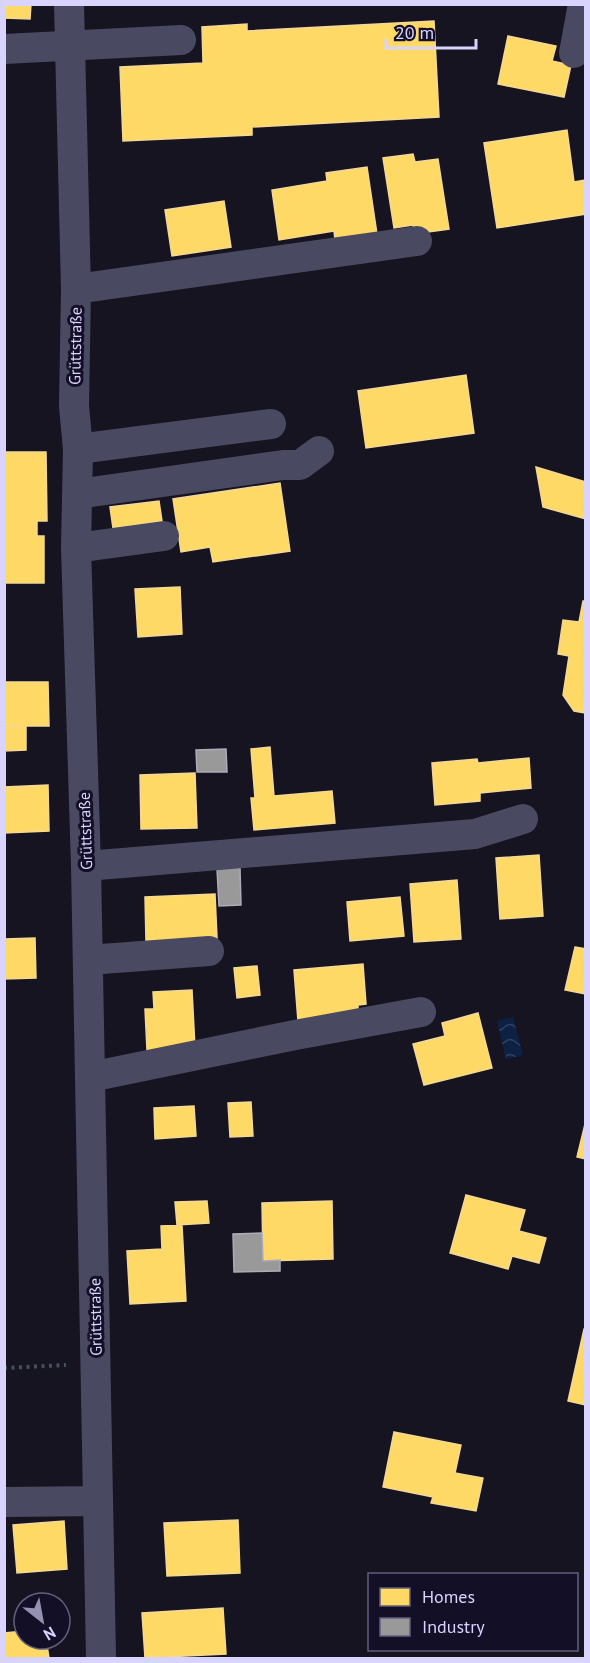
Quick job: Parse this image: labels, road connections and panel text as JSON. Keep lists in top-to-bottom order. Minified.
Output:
{"streets":{"street":["Grüttstraße"]},"legend":["Homes","Industry"],"scale_bar":"20 m","north":"bottom right"}
